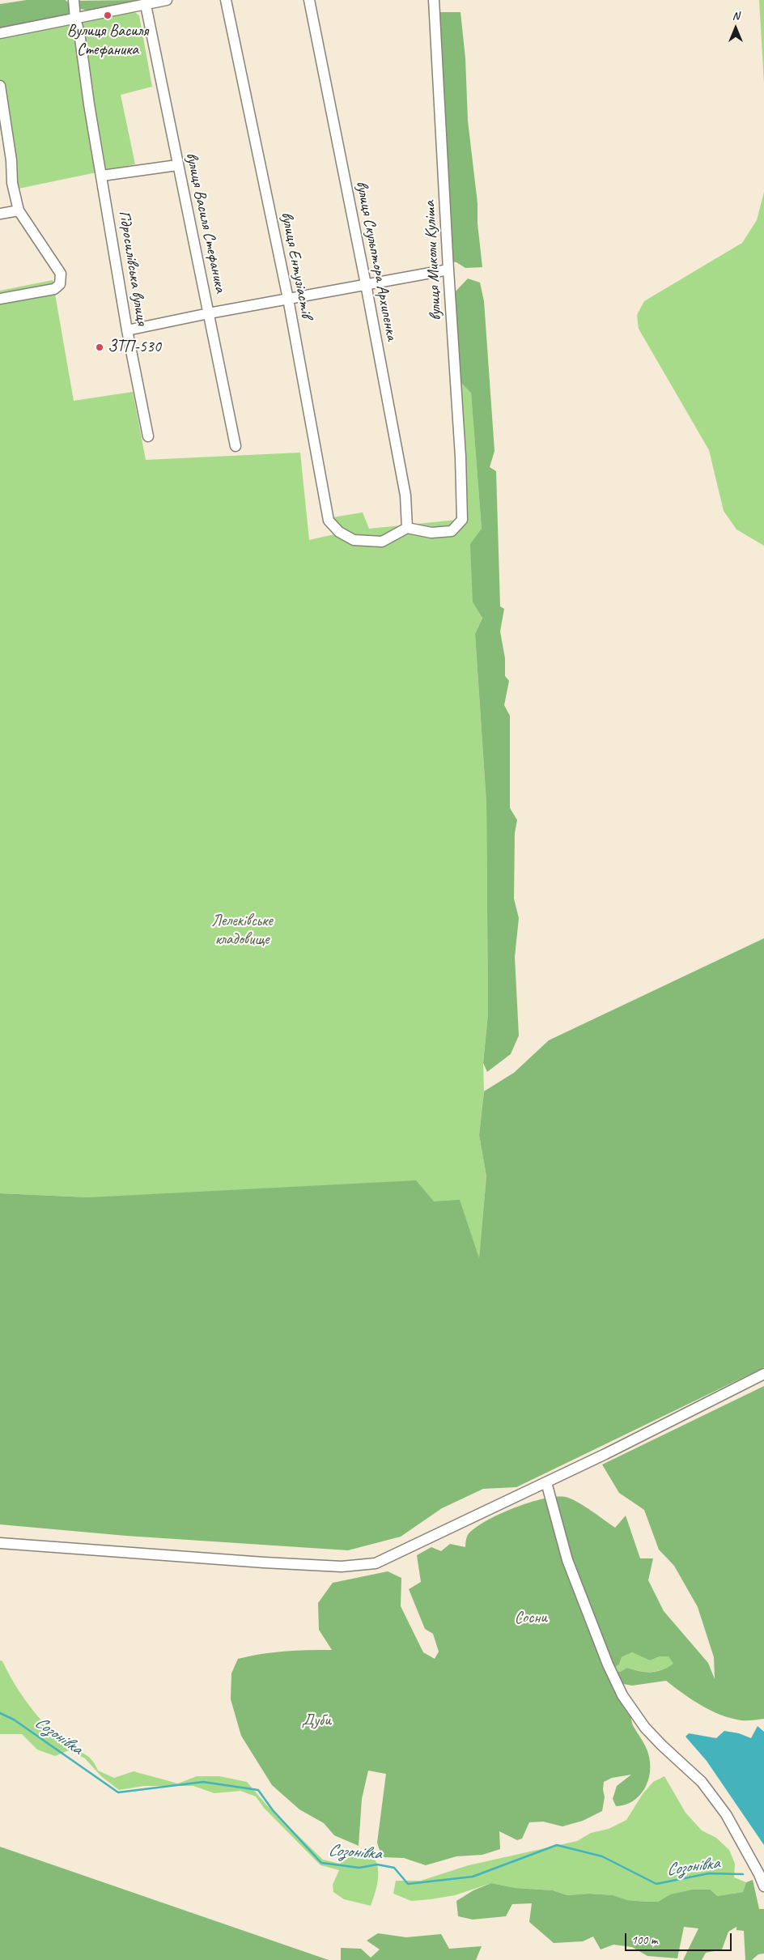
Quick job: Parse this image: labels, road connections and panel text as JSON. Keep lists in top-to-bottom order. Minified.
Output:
{"streets":{"street":["вулиця Василя Стефаника","вулиця Скульптора Архипенка","вулиця Миколи Куліша","вулиця Ентузіастів","Гідросилівська вулиця"]},"crossings":[["вулиця Скульптора Архипенка","вулиця Миколи Куліша"],["вулиця Скульптора Архипенка","вулиця Ентузіастів"],["вулиця Миколи Куліша","вулиця Ентузіастів"]],"water":["Созонівка"],"parks":["Лелеківське кладовище","Сосни","Дуби"],"places":["Вулиця Василя Стефаника","ЗТП-530"],"scale_bar":"100 m","north":"top"}
